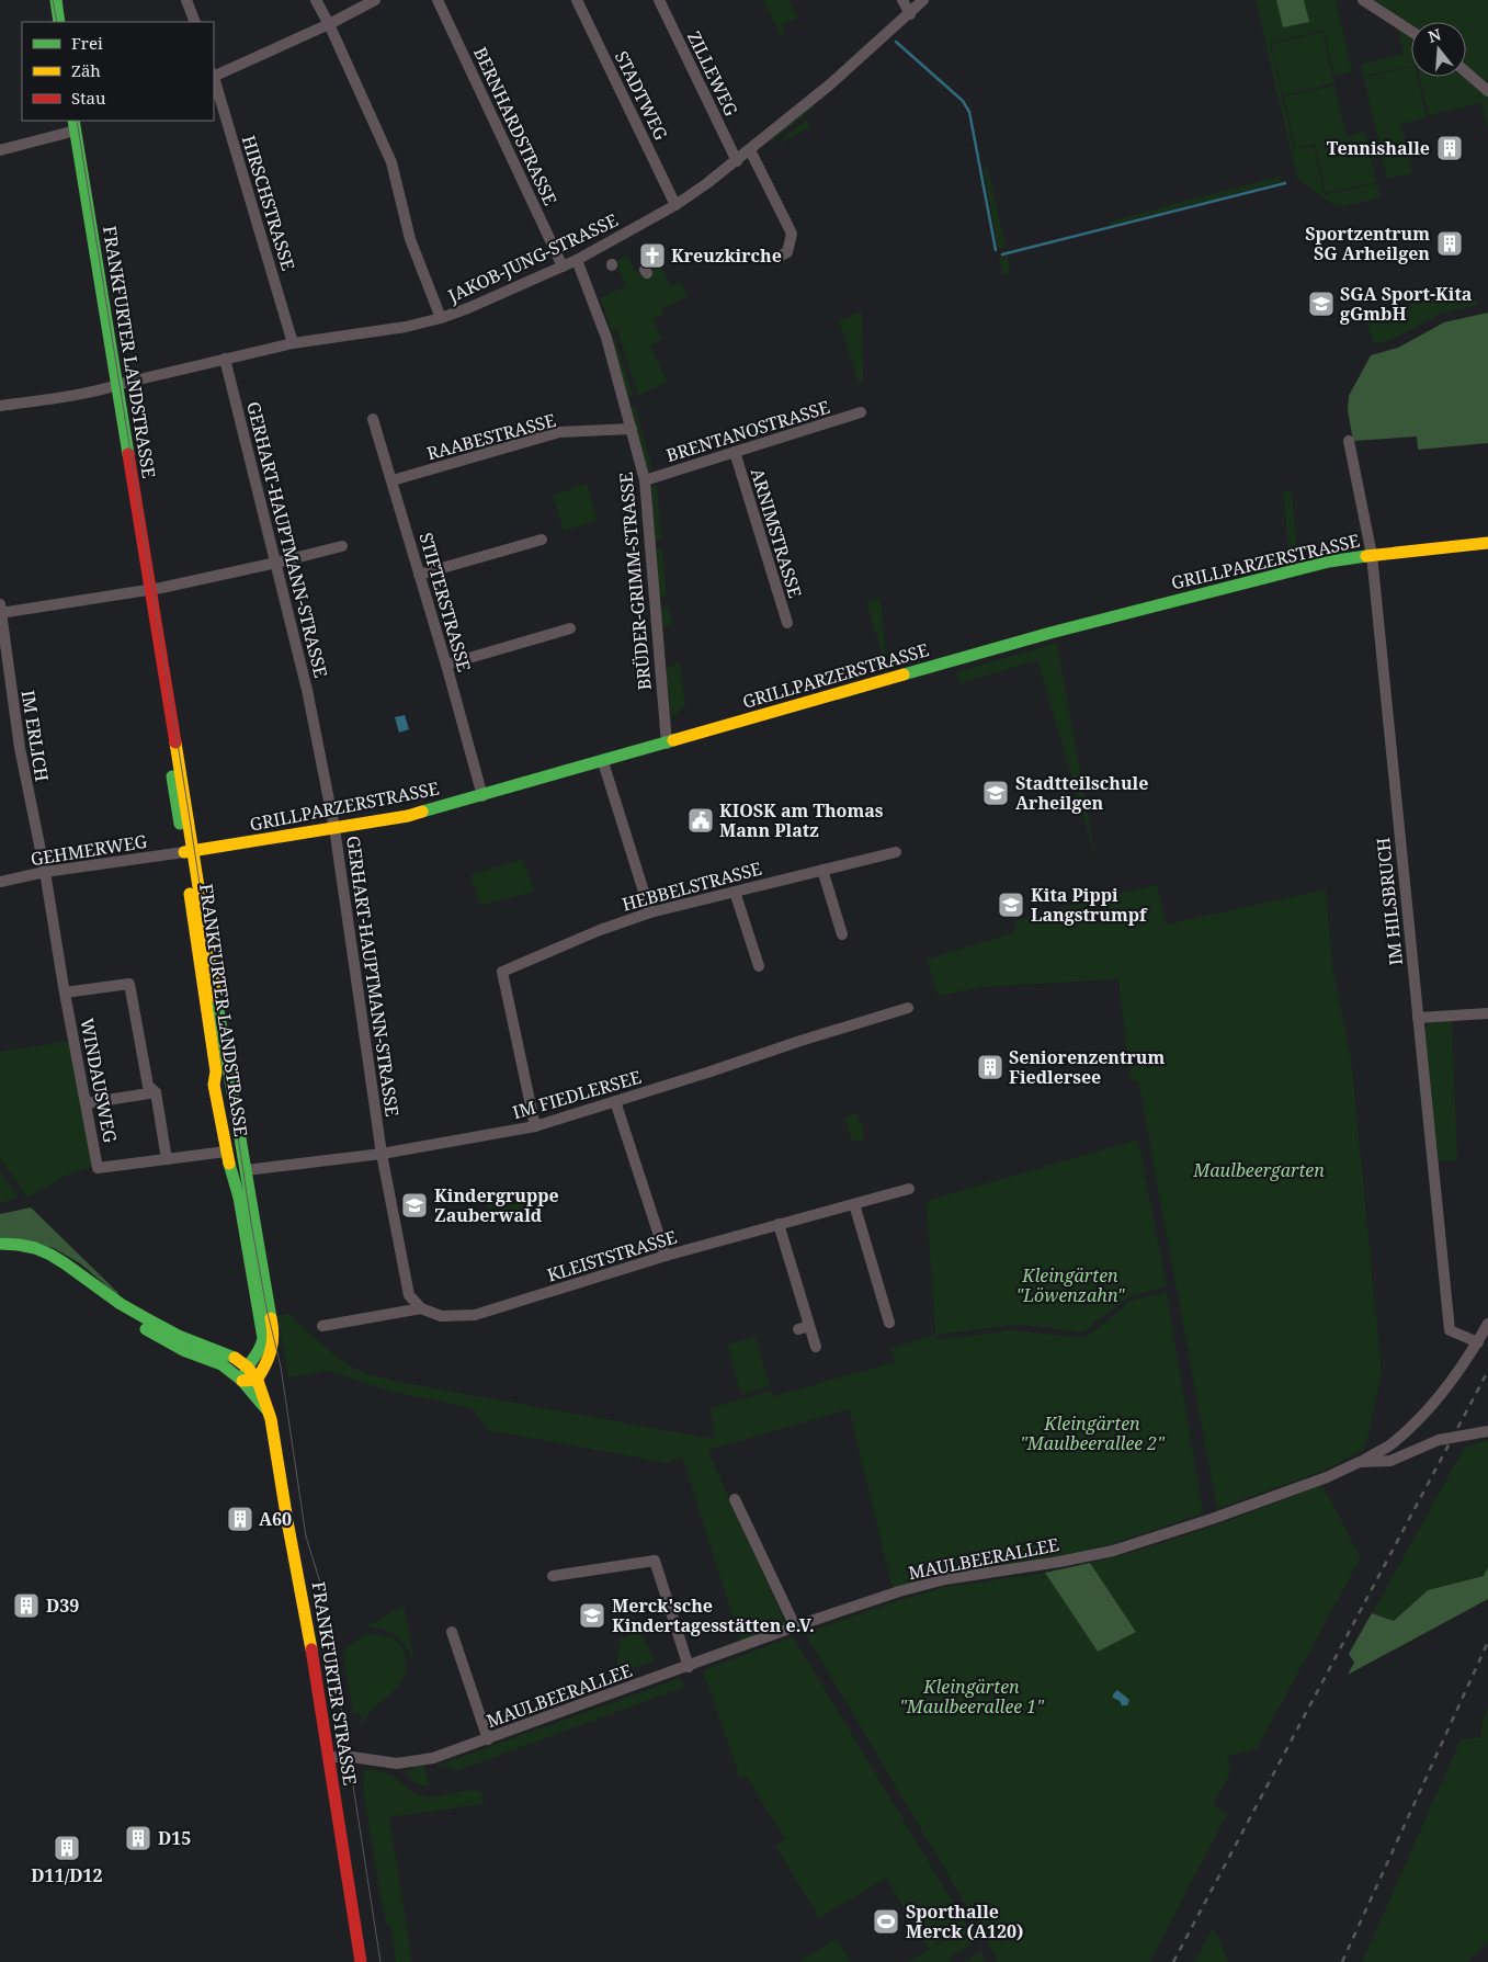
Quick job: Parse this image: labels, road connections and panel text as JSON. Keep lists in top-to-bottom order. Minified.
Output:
{"streets":{"street":["ZILLEWEG","STADTWEG","BERNHARDSTRASSE","HIRSCHSTRASSE","JAKOB-JUNG-STRASSE","FRANKFURTER LANDSTRASSE","BRENTANOSTRASSE","RAABESTRASSE","ARNIMSTRASSE","GERHART-HAUPTMANN-STRASSE","GRILLPARZERSTRASSE","BRÜDER-GRIMM-STRASSE","STIFTERSTRASSE","IM ERLICH","GEHMERWEG","HEBBELSTRASSE","IM HILSBRUCH","WINDAUSWEG","IM FIEDLERSEE","KLEISTSTRASSE","MAULBEERALLEE","FRANKFURTER STRASSE"]},"crossings":[["ZILLEWEG","JAKOB-JUNG-STRASSE"],["STADTWEG","JAKOB-JUNG-STRASSE"],["BERNHARDSTRASSE","JAKOB-JUNG-STRASSE"],["HIRSCHSTRASSE","JAKOB-JUNG-STRASSE"],["JAKOB-JUNG-STRASSE","FRANKFURTER LANDSTRASSE"],["JAKOB-JUNG-STRASSE","GERHART-HAUPTMANN-STRASSE"],["JAKOB-JUNG-STRASSE","BRÜDER-GRIMM-STRASSE"],["FRANKFURTER LANDSTRASSE","GRILLPARZERSTRASSE"],["FRANKFURTER LANDSTRASSE","GEHMERWEG"],["FRANKFURTER LANDSTRASSE","WINDAUSWEG"],["FRANKFURTER LANDSTRASSE","IM FIEDLERSEE"],["FRANKFURTER LANDSTRASSE","FRANKFURTER STRASSE"],["BRENTANOSTRASSE","ARNIMSTRASSE"],["BRENTANOSTRASSE","BRÜDER-GRIMM-STRASSE"],["RAABESTRASSE","BRÜDER-GRIMM-STRASSE"],["RAABESTRASSE","STIFTERSTRASSE"],["GERHART-HAUPTMANN-STRASSE","GRILLPARZERSTRASSE"],["GERHART-HAUPTMANN-STRASSE","IM FIEDLERSEE"],["GERHART-HAUPTMANN-STRASSE","KLEISTSTRASSE"],["GRILLPARZERSTRASSE","BRÜDER-GRIMM-STRASSE"],["GRILLPARZERSTRASSE","STIFTERSTRASSE"],["GRILLPARZERSTRASSE","GEHMERWEG"],["GRILLPARZERSTRASSE","IM HILSBRUCH"],["IM ERLICH","GEHMERWEG"],["IM ERLICH","WINDAUSWEG"],["GEHMERWEG","WINDAUSWEG"],["HEBBELSTRASSE","IM FIEDLERSEE"],["MAULBEERALLEE","FRANKFURTER STRASSE"]],"parks":["Maulbeergarten","Kleingärten \"Löwenzahn\"","Kleingärten \"Maulbeerallee 2\"","Kleingärten \"Maulbeerallee 1\""],"places":{"building":["Tennishalle","Sportzentrum SG Arheilgen","Seniorenzentrum Fiedlersee","A60","D39","D15","D11/D12"],"church":["Kreuzkirche"],"school or university":["SGA Sport-Kita gGmbH","Stadtteilschule Arheilgen","Kita Pippi Langstrumpf","Kindergruppe Zauberwald","Merck'sche Kindertagesstätten e.V."],"public building":["KIOSK am Thomas Mann Platz"],"sports":["Sporthalle Merck (A120)"]},"legend":["Frei","Zäh","Stau"],"north":"top"}
